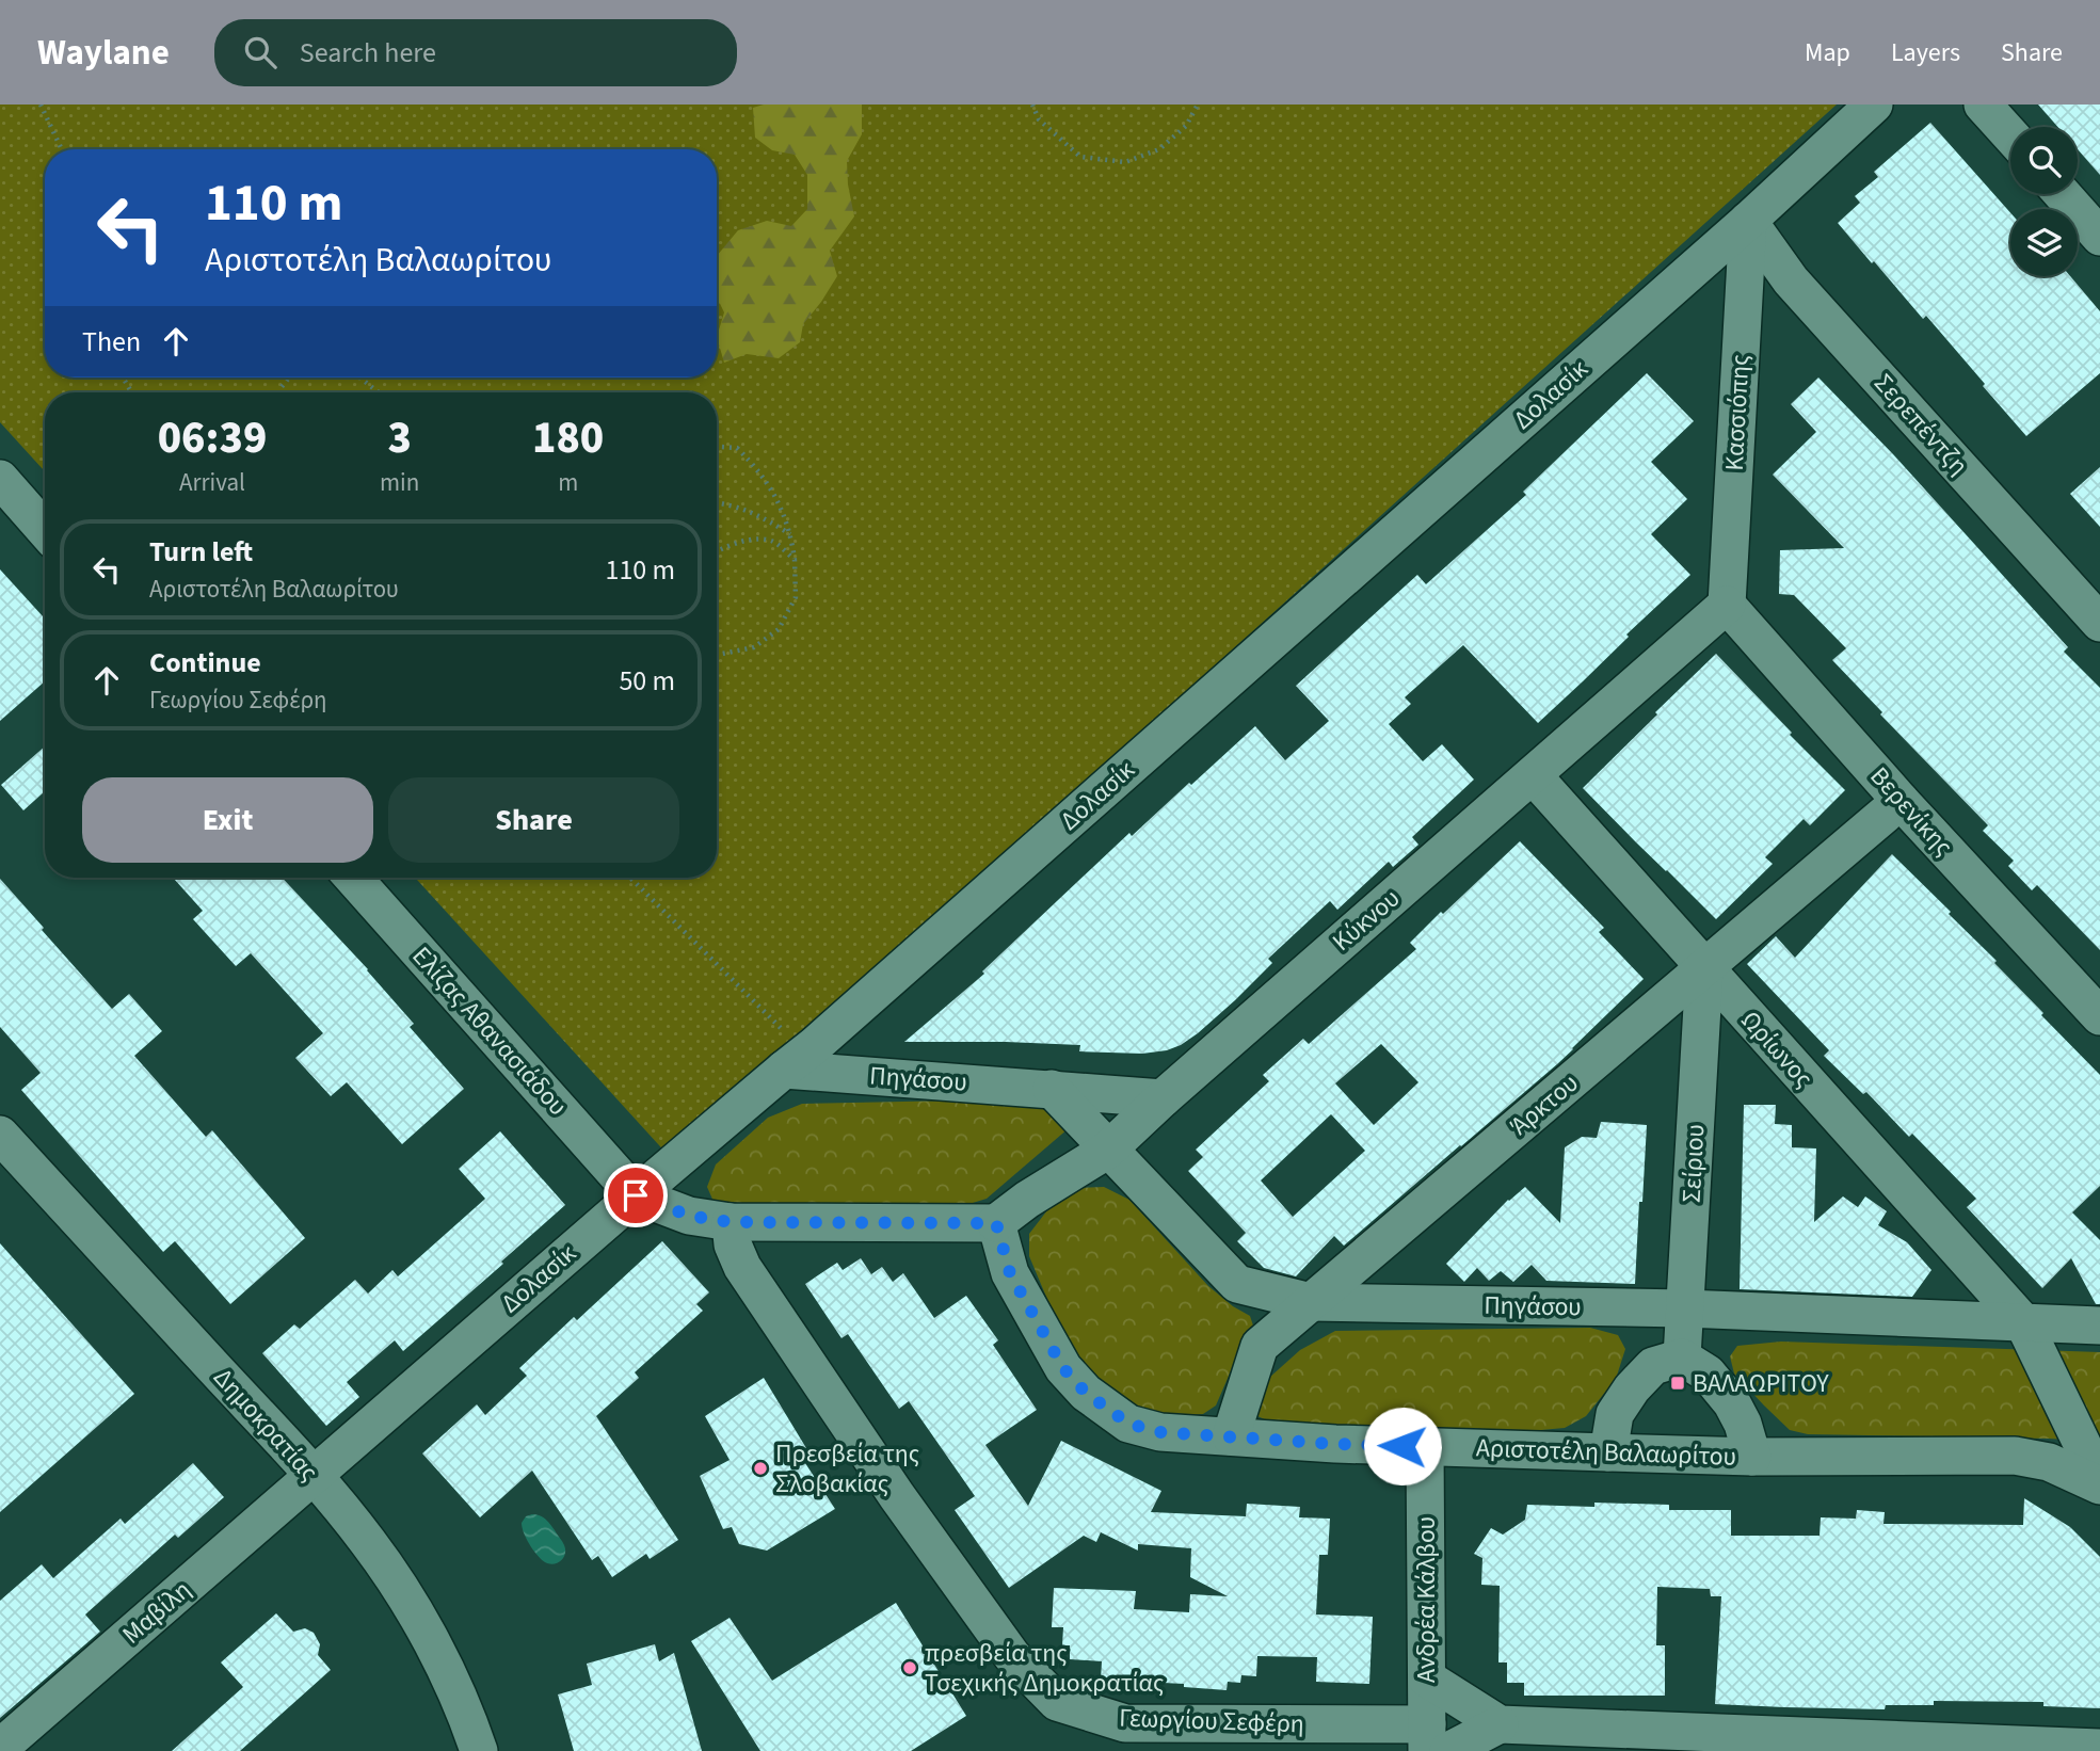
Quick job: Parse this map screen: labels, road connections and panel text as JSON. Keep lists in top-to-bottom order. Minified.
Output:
{"streets":{"street":["Δολασίκ","Κασσιόπης","Σερεπέντζη","Βερενίκης","Κύκνου","Ελίζας Αθανασιάδου","Ωρίωνος","Πηγάσου","Άρκτου","Σείριου","Δημοκρατίας","Αριστοτέλη Βαλαωρίτου","Ανδρέα Κάλβου","Μαβίλη","Γεωργίου Σεφέρη"]},"crossings":[["Δολασίκ","Κασσιόπης"],["Δολασίκ","Σερεπέντζη"],["Δολασίκ","Ελίζας Αθανασιάδου"],["Δολασίκ","Πηγάσου"],["Δολασίκ","Δημοκρατίας"],["Δολασίκ","Μαβίλη"],["Κασσιόπης","Σερεπέντζη"],["Κασσιόπης","Βερενίκης"],["Κασσιόπης","Κύκνου"],["Βερενίκης","Κύκνου"],["Βερενίκης","Άρκτου"],["Κύκνου","Ωρίωνος"],["Κύκνου","Πηγάσου"],["Κύκνου","Αριστοτέλη Βαλαωρίτου"],["Ωρίωνος","Πηγάσου"],["Ωρίωνος","Άρκτου"],["Ωρίωνος","Σείριου"],["Ωρίωνος","Αριστοτέλη Βαλαωρίτου"],["Πηγάσου","Άρκτου"],["Πηγάσου","Σείριου"],["Άρκτου","Σείριου"],["Άρκτου","Αριστοτέλη Βαλαωρίτου"],["Δημοκρατίας","Μαβίλη"],["Αριστοτέλη Βαλαωρίτου","Ανδρέα Κάλβου"],["Ανδρέα Κάλβου","Γεωργίου Σεφέρη"]],"places":{"transit":["ΒΑΛΑΩΡΙΤΟΥ"],"other":["Πρεσβεία της Σλοβακίας","πρεσβεία της Τσεχικής Δημοκρατίας"]},"page":{"header":"Waylane","search":"Search here","nav":["Map","Layers","Share"],"turn":["110 m","Αριστοτέλη Βαλαωρίτου"],"then":"Then","eta":["06:39","Arrival","3","min","180","m"],"list":[{"name":"Turn left","note":"Αριστοτέλη Βαλαωρίτου","value":"110 m"},{"name":"Continue","note":"Γεωργίου Σεφέρη","value":"50 m"}],"buttons":["Exit","Share"]}}
